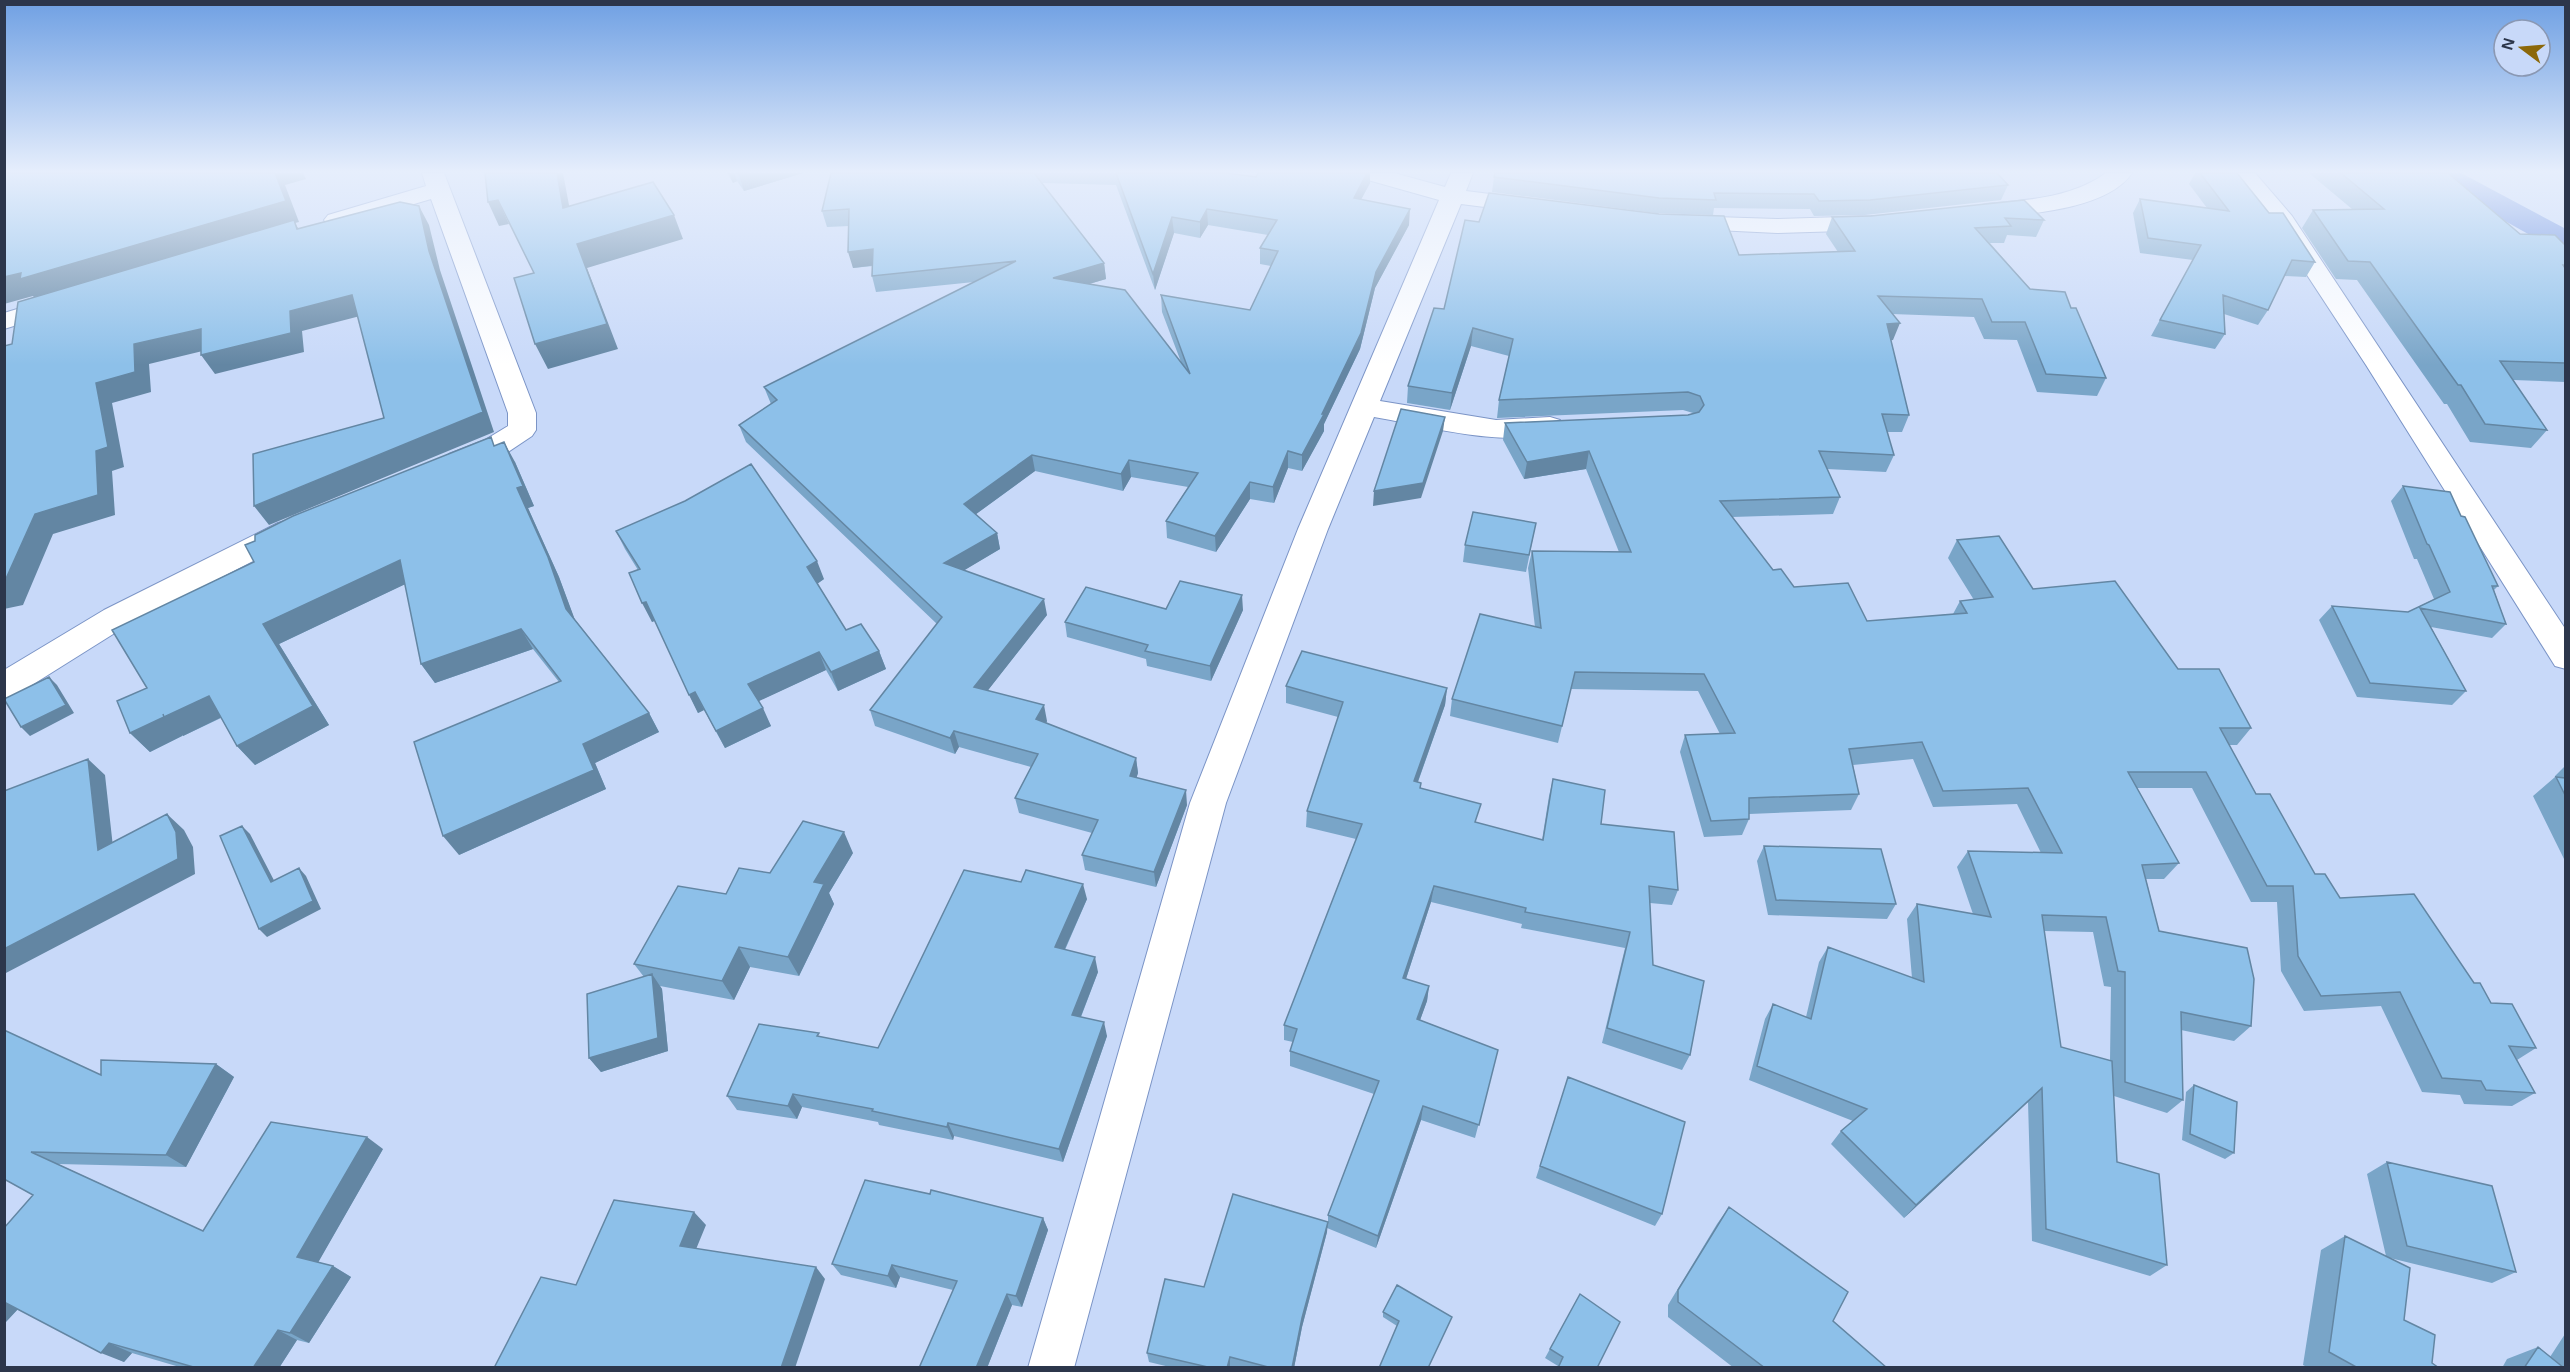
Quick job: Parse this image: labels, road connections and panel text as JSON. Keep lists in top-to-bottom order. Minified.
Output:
{"north":"left"}
